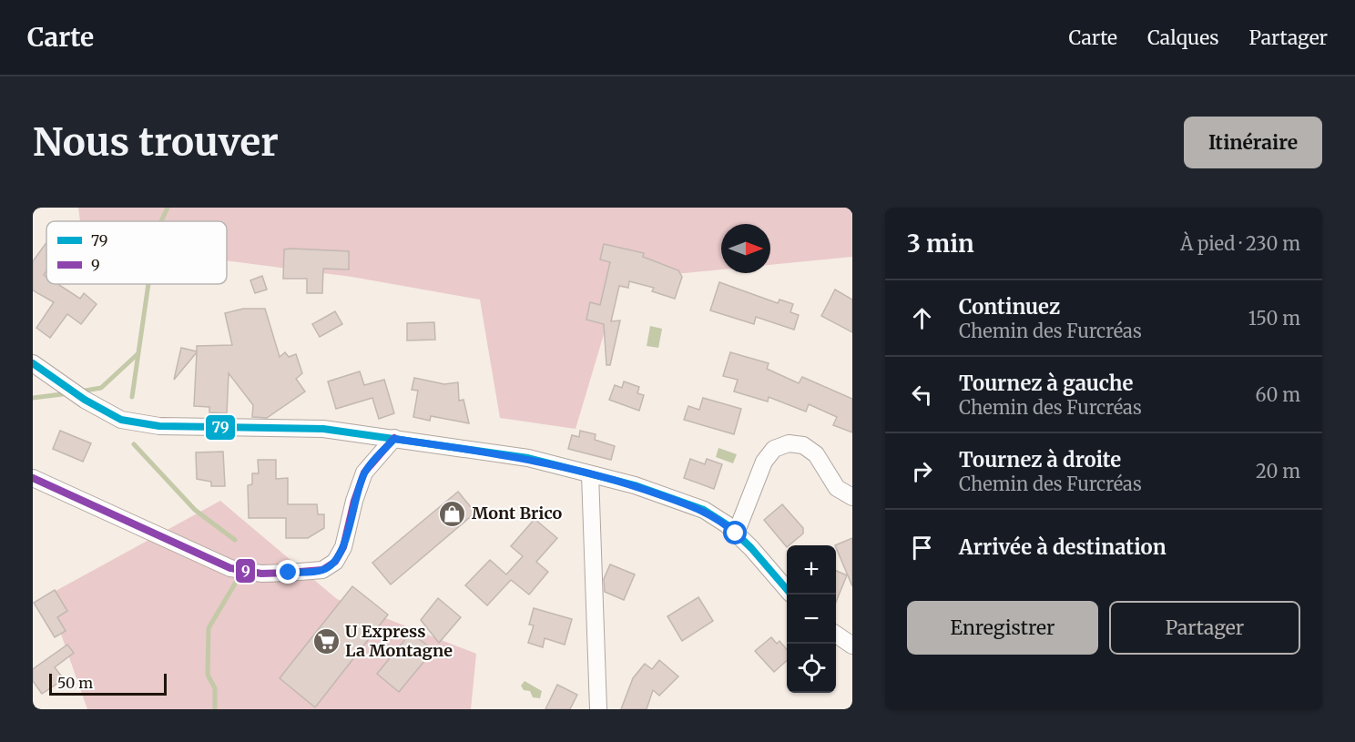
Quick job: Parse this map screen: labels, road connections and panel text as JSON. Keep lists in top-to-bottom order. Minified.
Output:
{"places":{"shop":["Mont Brico"],"supermarket":["U Express La Montagne"]},"lines":["transit line 79","transit line 9"],"legend":["79","9"],"scale_bar":"50 m","north":"right","page":{"header":"Carte","nav":["Carte","Calques","Partager"],"buttons":["Itinéraire",["Enregistrer","Partager"]],"title":"Nous trouver","heading":["3 min","À pied · 230 m"],"list":[["Continuez","Chemin des Furcréas","150 m"],["Tournez à gauche","Chemin des Furcréas","60 m"],["Tournez à droite","Chemin des Furcréas","20 m"],"Arrivée à destination"],"map_buttons":["+","−"],"scale":"50 m"}}
